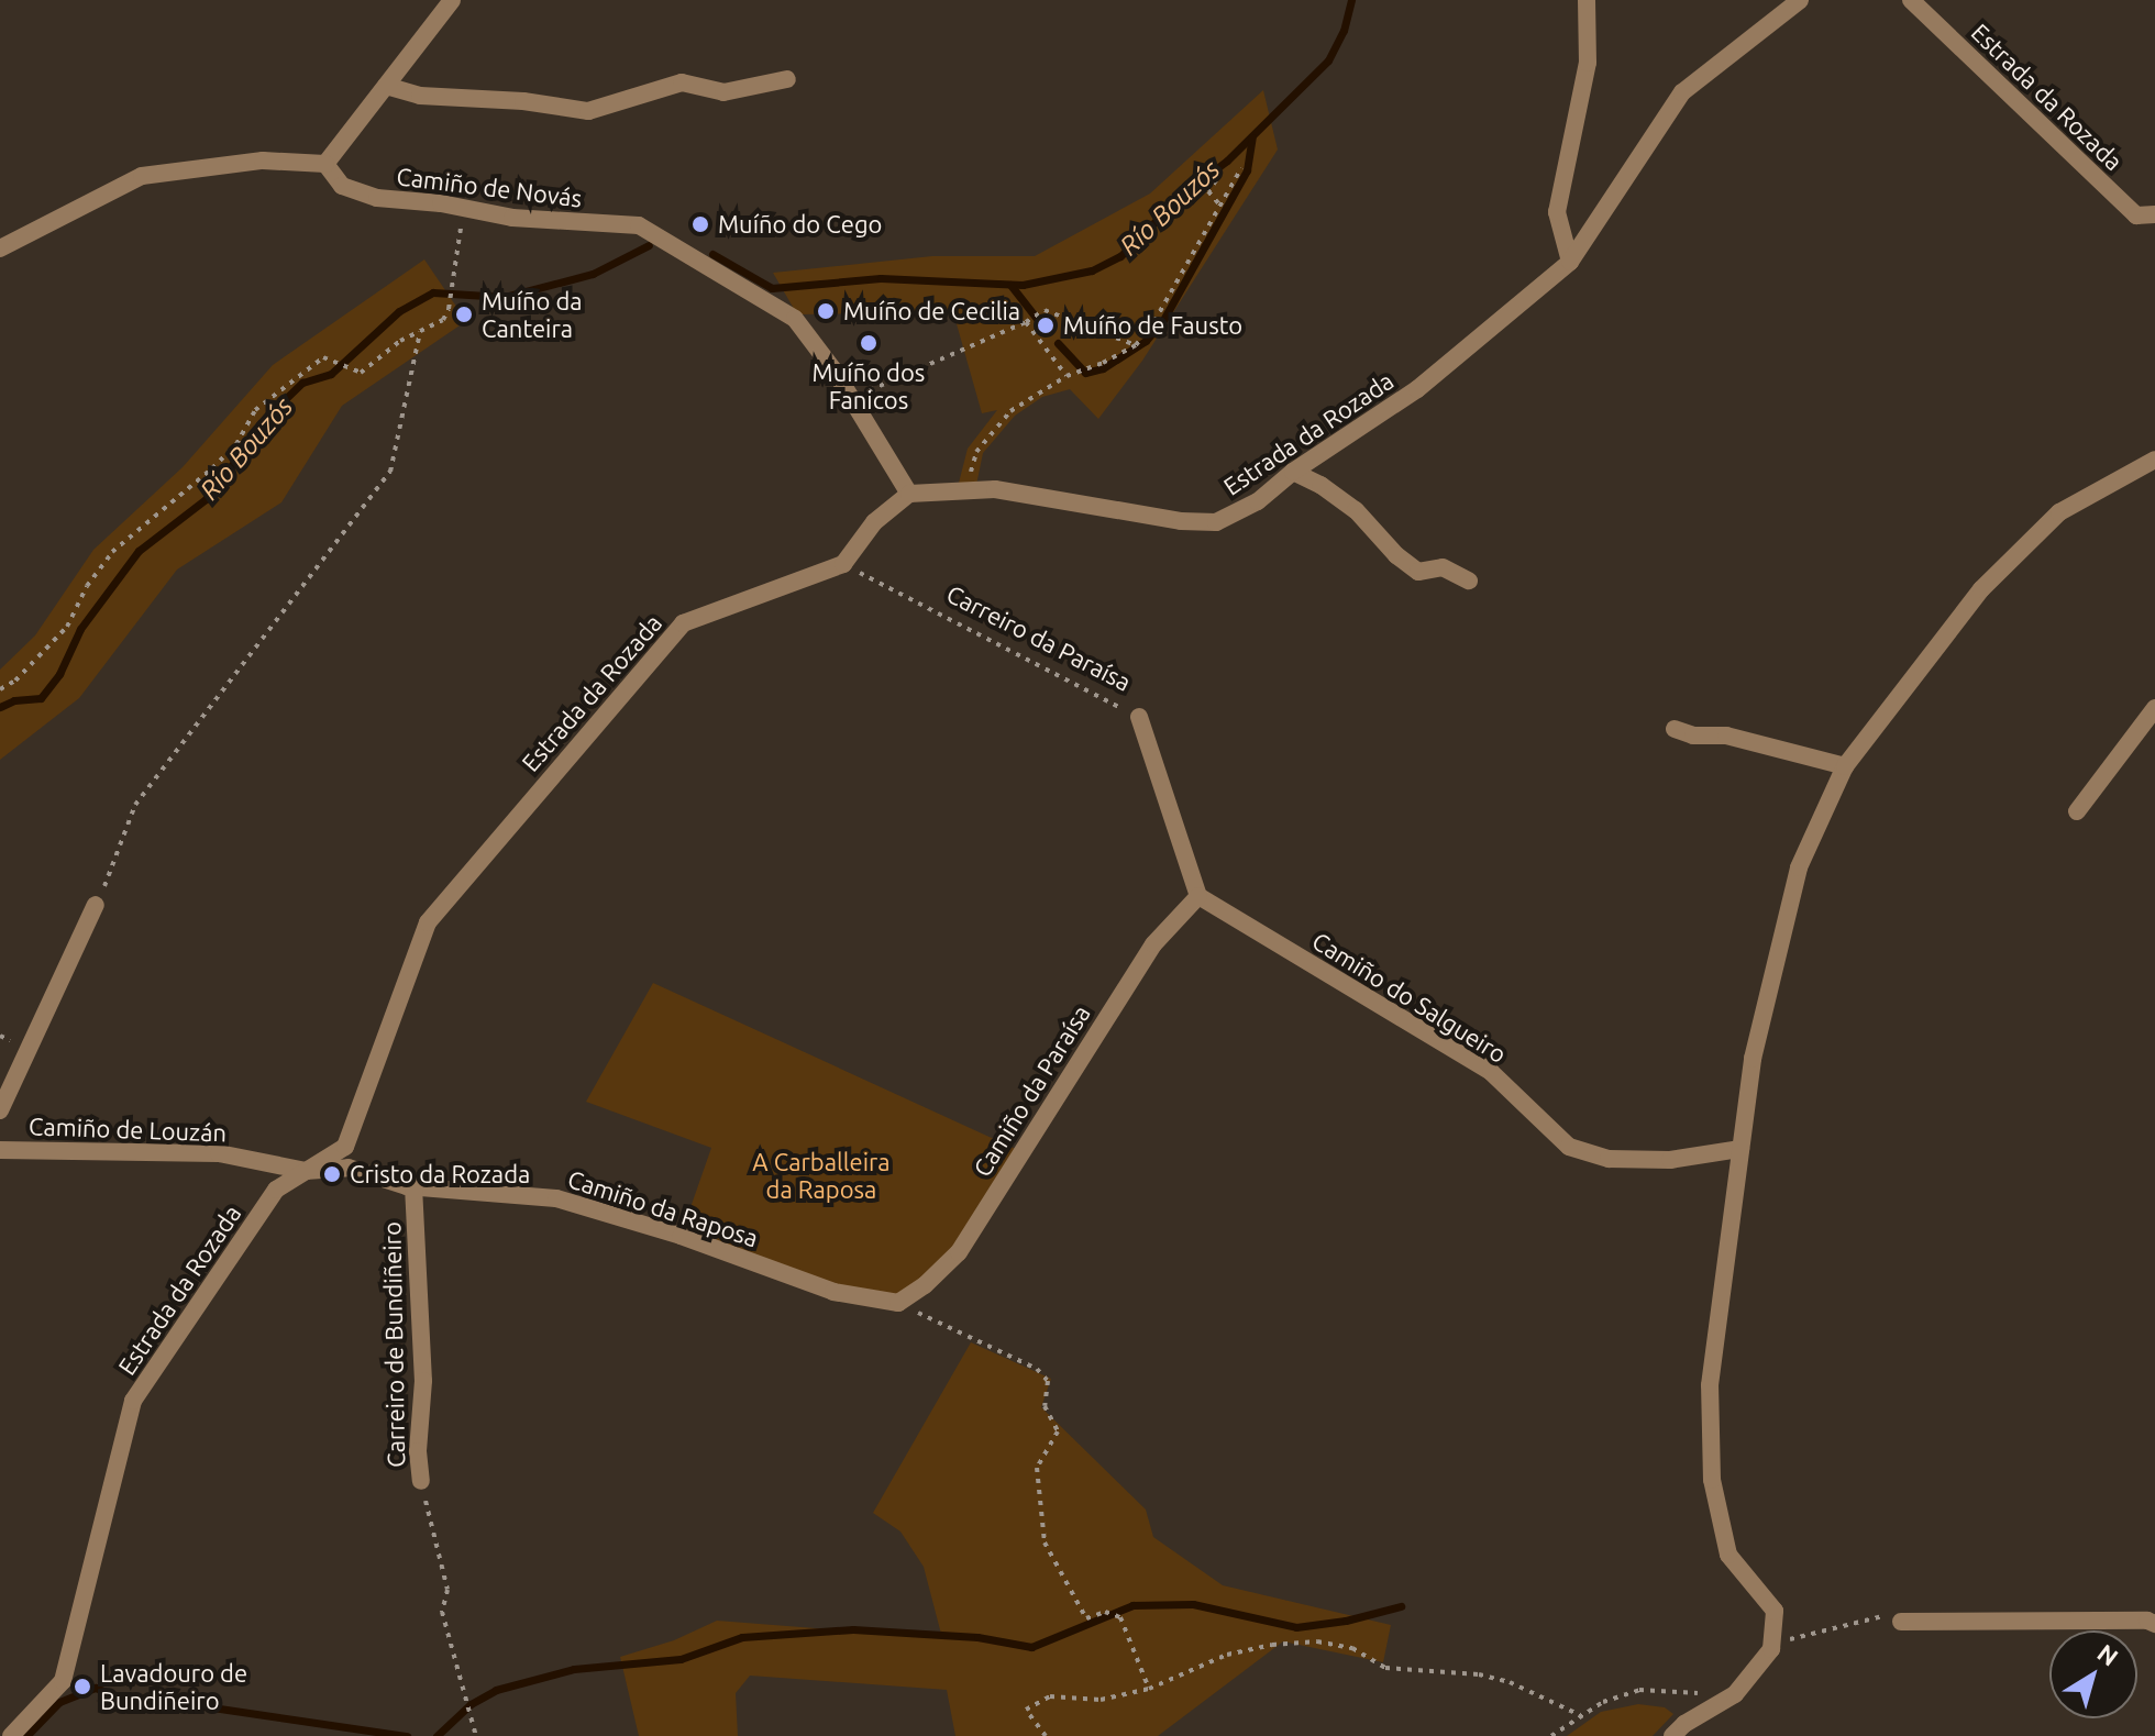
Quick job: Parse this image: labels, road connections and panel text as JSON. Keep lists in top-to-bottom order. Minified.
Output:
{"streets":{"street":["Estrada da Rozada","Camiño de Novás","Carreiro da Paraísa","Camiño do Salgueiro","Camiño da Paraísa","Camiño de Louzán","Camiño da Raposa","Carreiro de Bundiñeiro"]},"crossings":[["Estrada da Rozada","Camiño de Novás"],["Estrada da Rozada","Carreiro da Paraísa"],["Estrada da Rozada","Camiño de Louzán"],["Estrada da Rozada","Camiño da Raposa"],["Carreiro da Paraísa","Camiño do Salgueiro"],["Carreiro da Paraísa","Camiño da Paraísa"],["Camiño do Salgueiro","Camiño da Paraísa"],["Camiño da Paraísa","Camiño da Raposa"],["Camiño de Louzán","Camiño da Raposa"],["Camiño da Raposa","Carreiro de Bundiñeiro"]],"water":["Río Bouzós"],"parks":["A Carballeira da Raposa"],"places":["Muíño do Cego","Muíño de Cecilia","Muíño da Canteira","Muíño de Fausto","Muíño dos Fanicos","Cristo da Rozada","Lavadouro de Bundiñeiro"],"north":"top right"}
